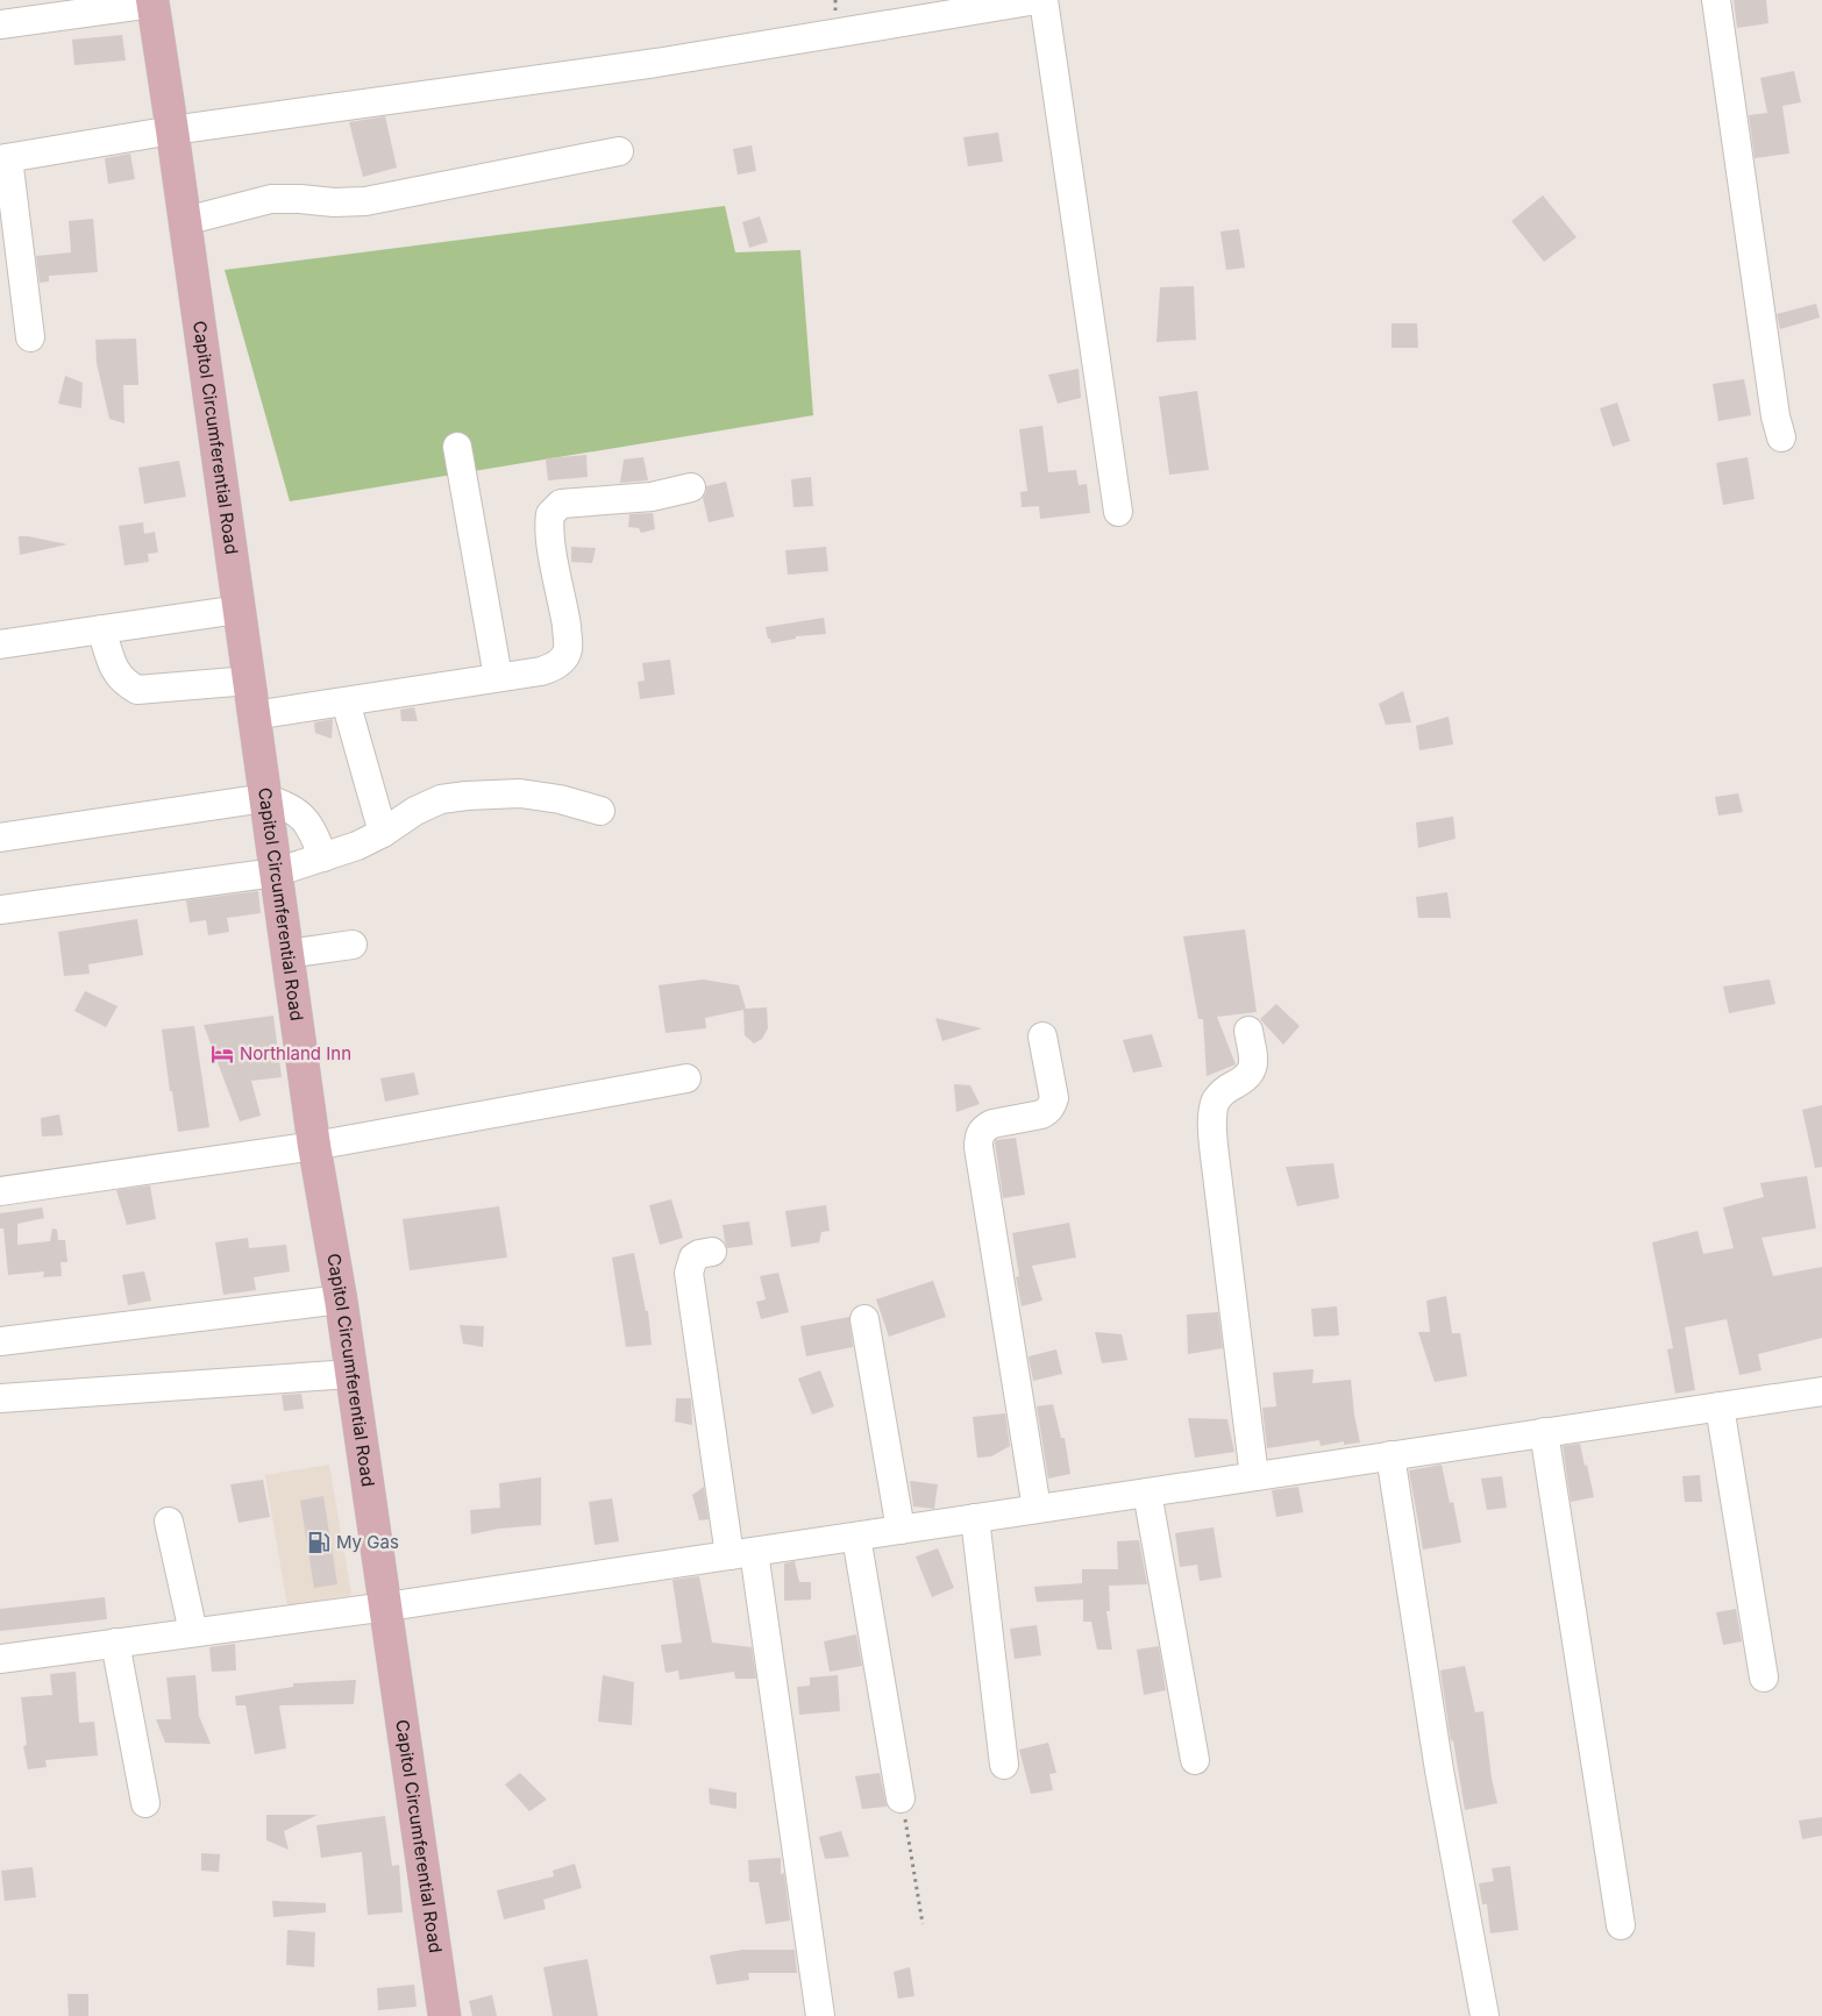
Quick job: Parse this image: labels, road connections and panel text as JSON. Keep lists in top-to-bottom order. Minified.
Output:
{"streets":{"main road":["Capitol Circumferential Road"]},"places":{"hotel":["Northland Inn"],"fuel station":["My Gas"]}}
